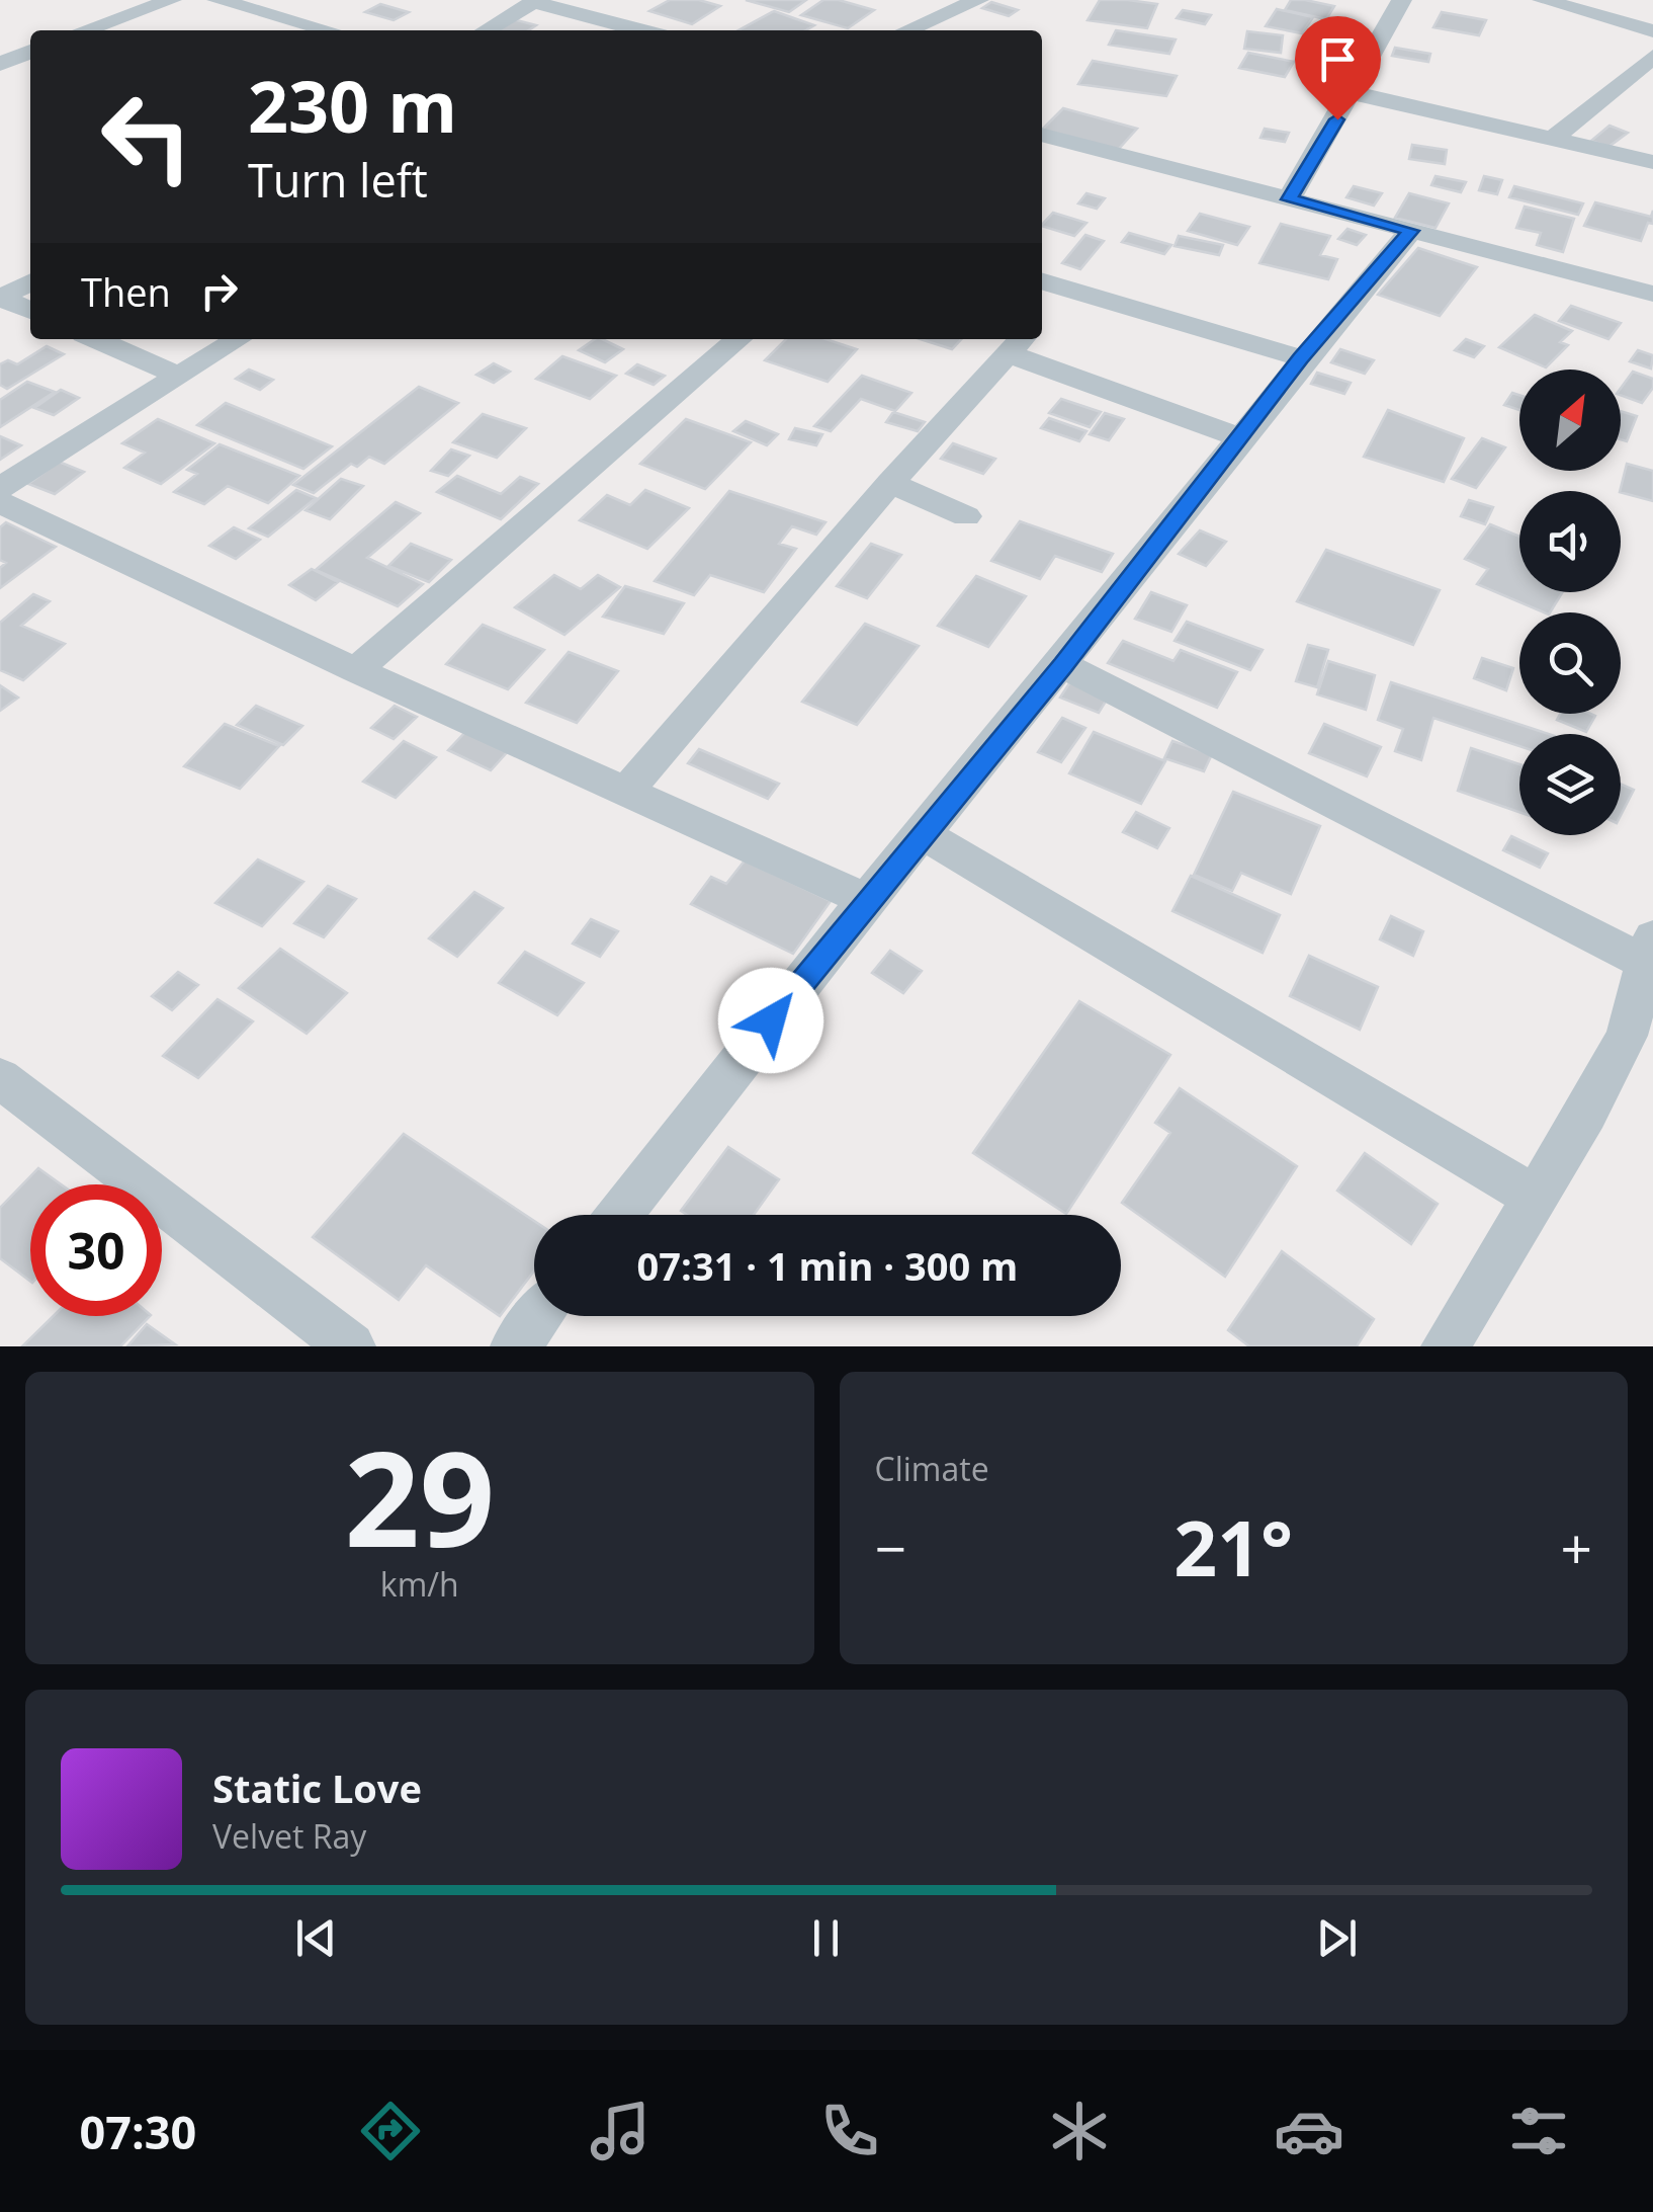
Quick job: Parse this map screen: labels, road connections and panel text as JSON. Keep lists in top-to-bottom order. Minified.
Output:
{"north":"top right","page":{"turn":["230 m","Turn left"],"then":"Then","limit":"30","trip":"07:31 · 1 min · 300 m","tile":[["29","km/h"],"Climate"],"heat":["−","21°","+"],"song":["Static Love","Velvet Ray"],"tabs":"07:30"}}
